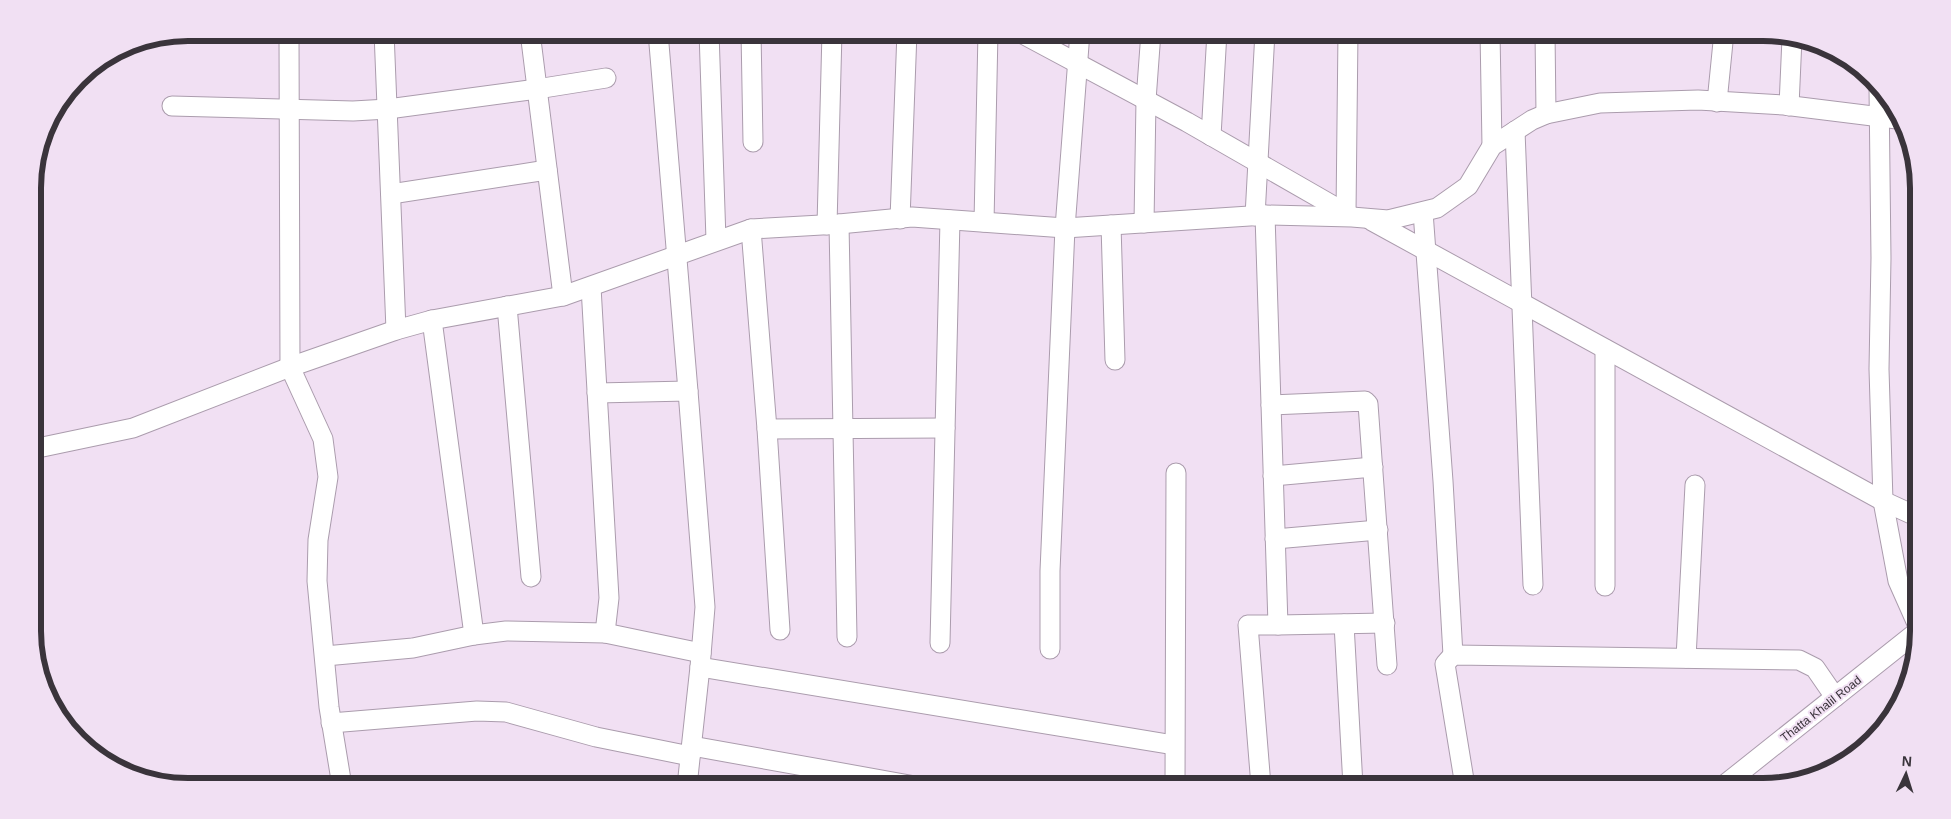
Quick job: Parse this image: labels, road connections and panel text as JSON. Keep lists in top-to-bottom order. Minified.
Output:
{"streets":{"street":["Thatta Khalil Road"]},"north":"top"}
